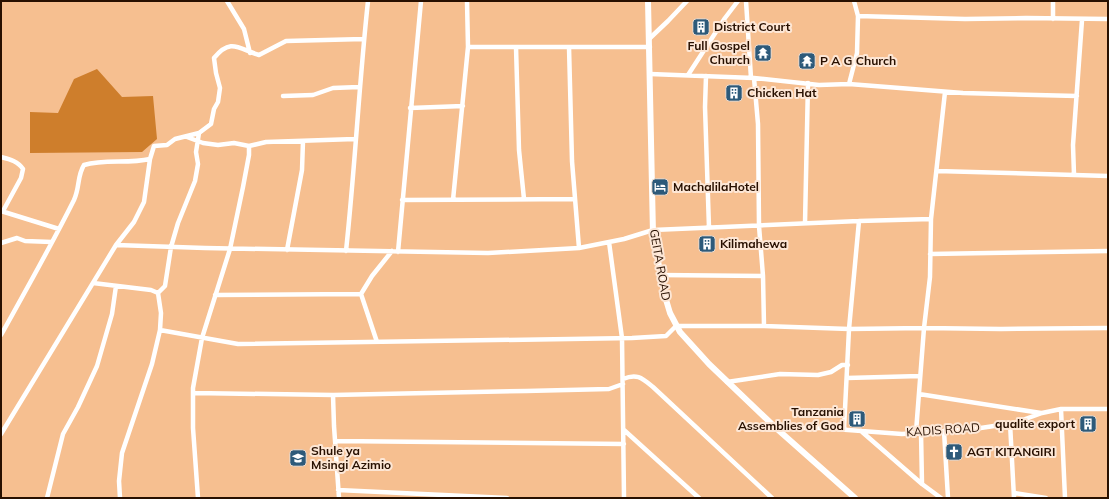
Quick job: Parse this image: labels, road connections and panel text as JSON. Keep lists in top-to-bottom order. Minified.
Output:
{"streets":{"main road":["GEITA ROAD"],"street":["KADIS ROAD"]},"crossings":[["GEITA ROAD","KADIS ROAD"]],"places":{"building":["District Court","Chicken Hat","Kilimahewa","Tanzania Assemblies of God","qualite export"],"temple":["Full Gospel Church","P A G Church"],"hotel":["MachalilaHotel"],"church":["AGT KITANGIRI"],"school or university":["Shule ya Msingi Azimio"]}}
